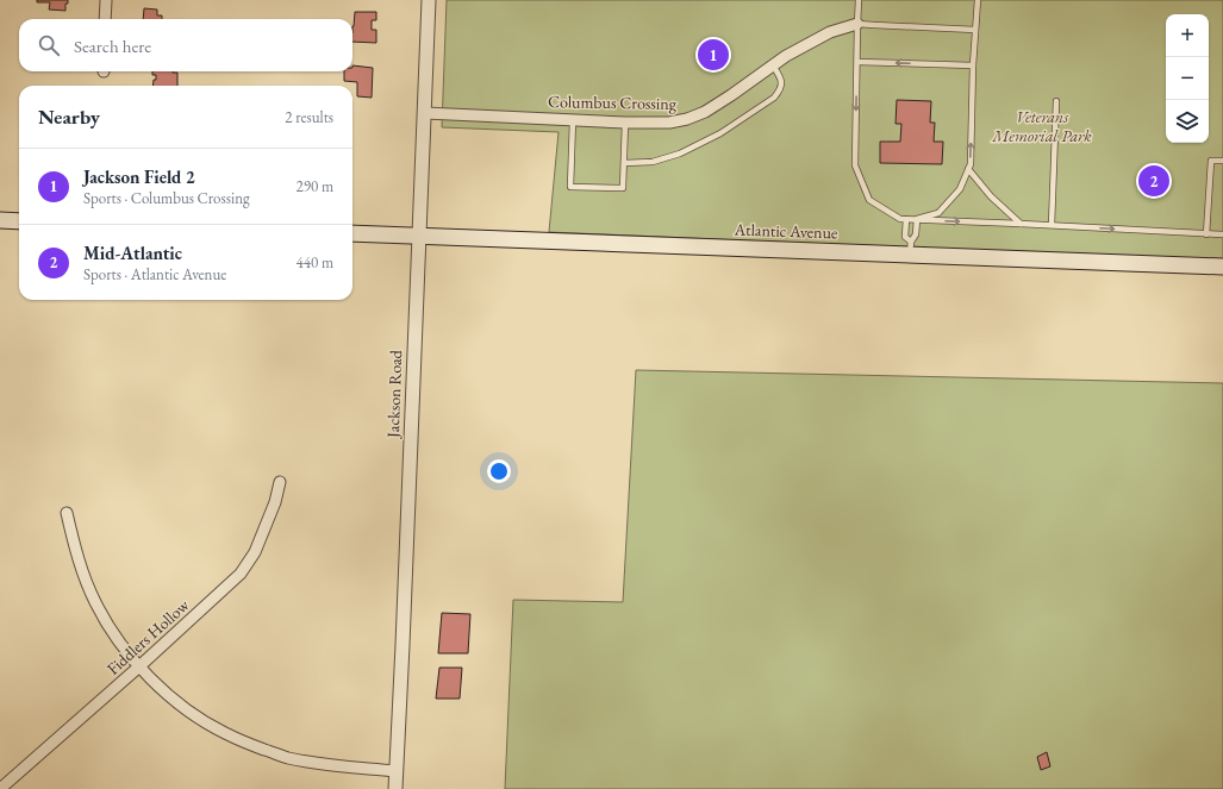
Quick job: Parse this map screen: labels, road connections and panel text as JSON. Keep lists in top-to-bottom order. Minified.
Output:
{"streets":{"main road":["Atlantic Avenue"],"street":["Columbus Crossing","Jackson Road","Fiddlers Hollow"]},"crossings":[["Columbus Crossing","Jackson Road"],["Atlantic Avenue","Jackson Road"]],"parks":["Veterans Memorial Park"],"page":{"map_buttons":["+","−"],"search":"Search here","pins":["1","2"],"heading":["Nearby","2 results"],"list":[{"mark":"1","name":"Jackson Field 2","note":"Sports · Columbus Crossing","value":"290 m"},{"mark":"2","name":"Mid-Atlantic","note":"Sports · Atlantic Avenue","value":"440 m"}]}}
